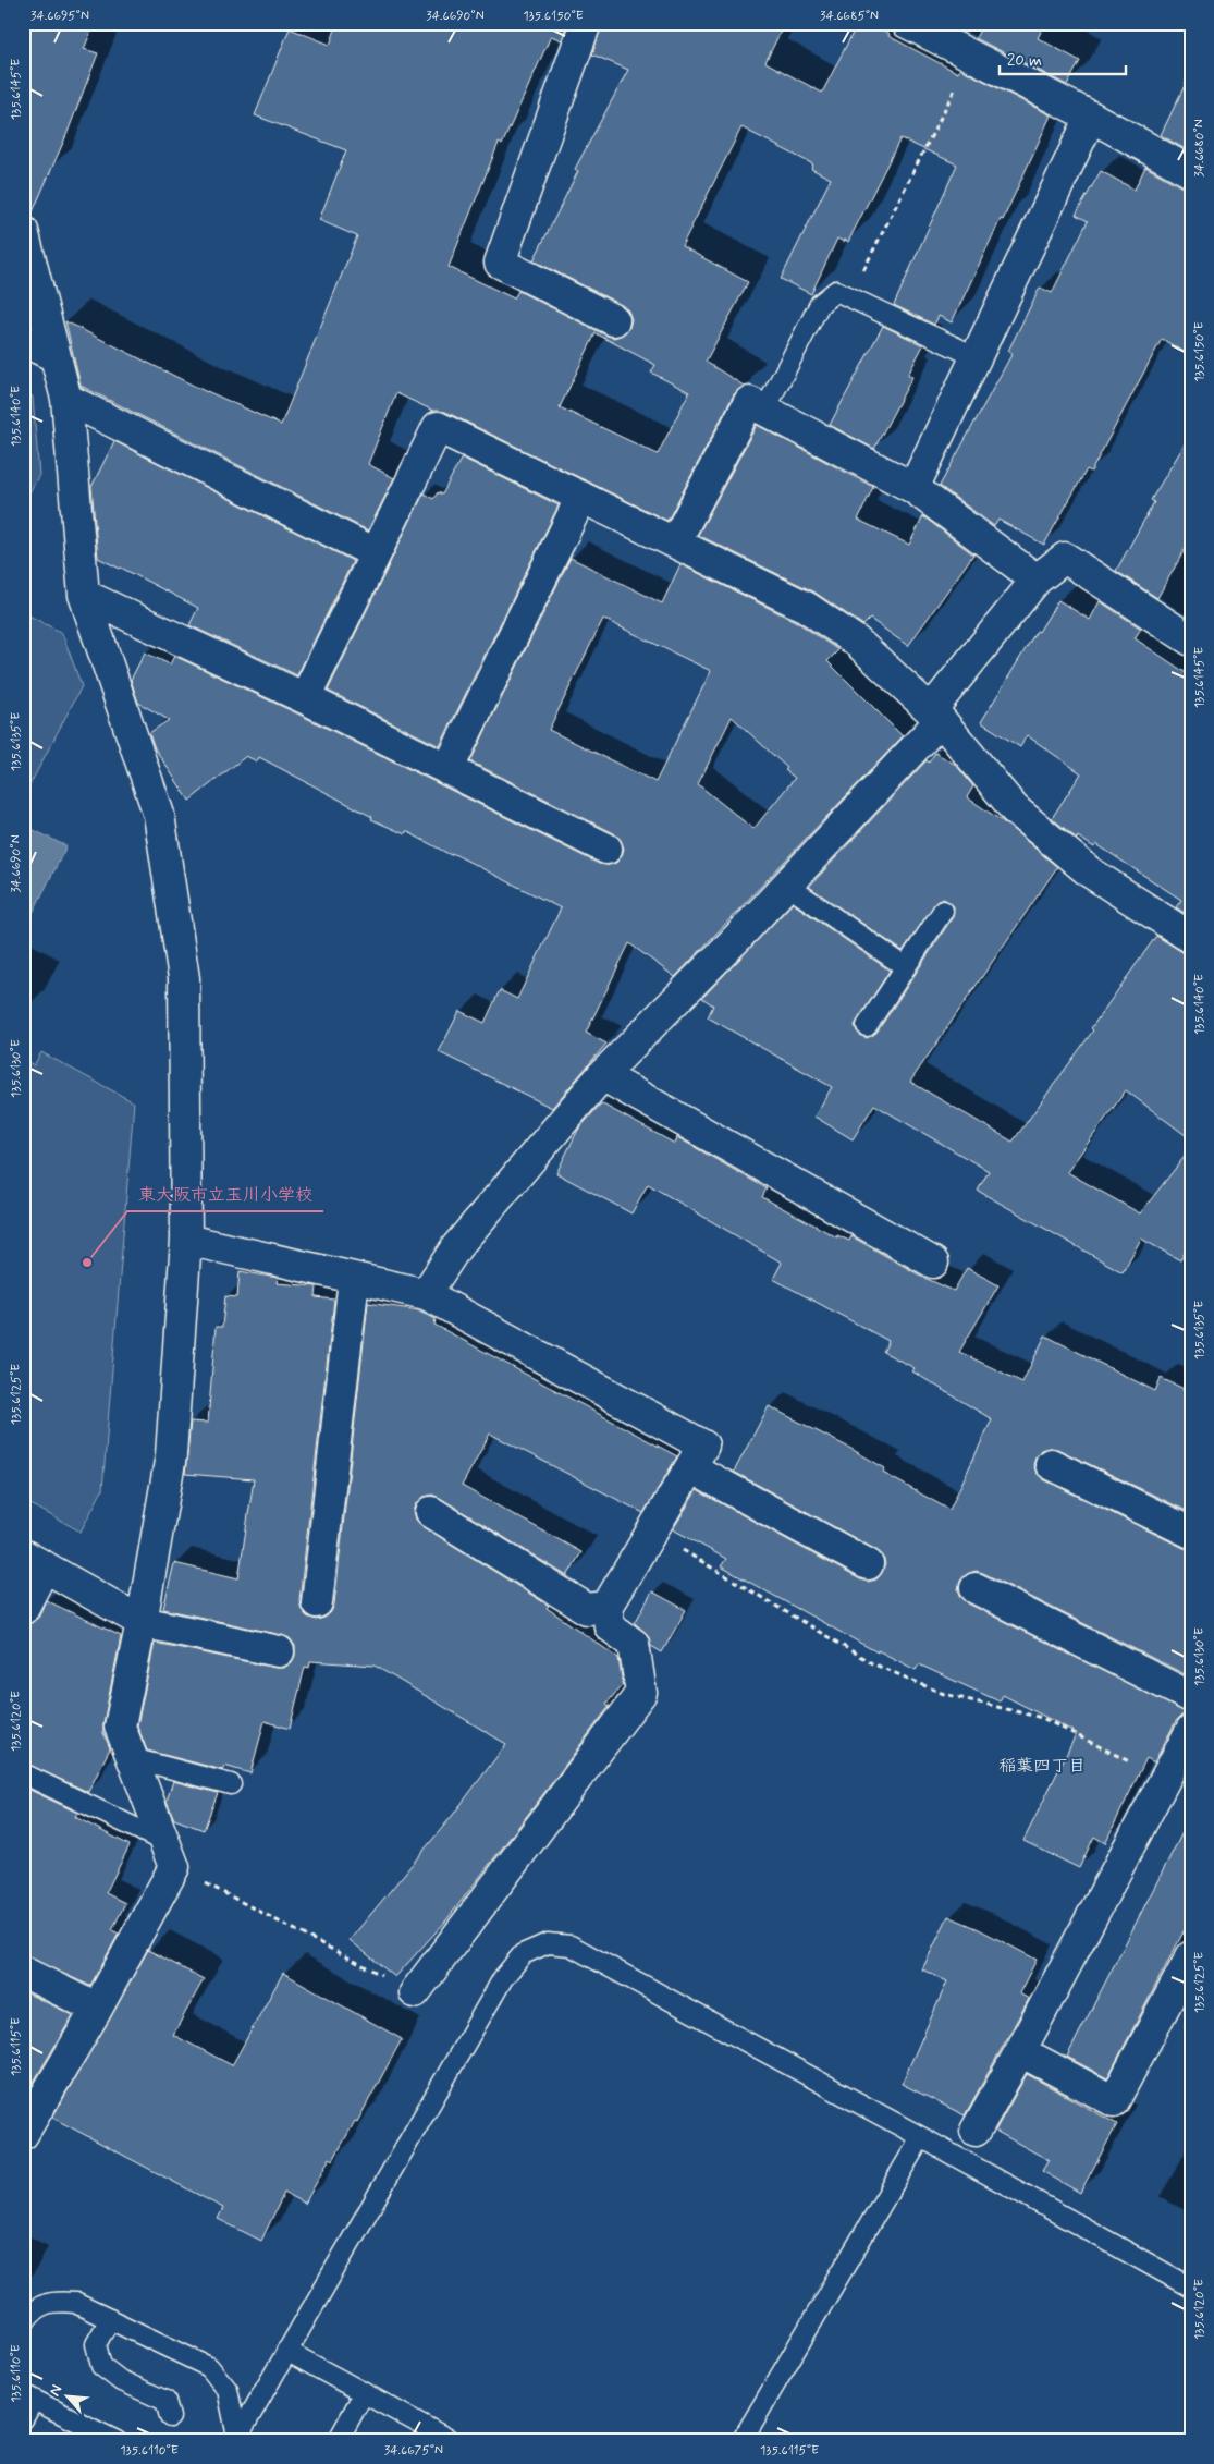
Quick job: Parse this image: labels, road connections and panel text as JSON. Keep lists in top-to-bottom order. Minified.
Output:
{"districts":["稲葉四丁目"],"places":["東大阪市立玉川小学校"],"scale_bar":"20 m","north":"top left","coordinates":["34.6695°N","34.6690°N","135.6150°E","34.6685°N","135.6145°E","34.6680°N","135.6140°E","135.6135°E","135.6130°E","135.6125°E","135.6120°E","135.6115°E","135.6110°E","34.6675°N"]}
